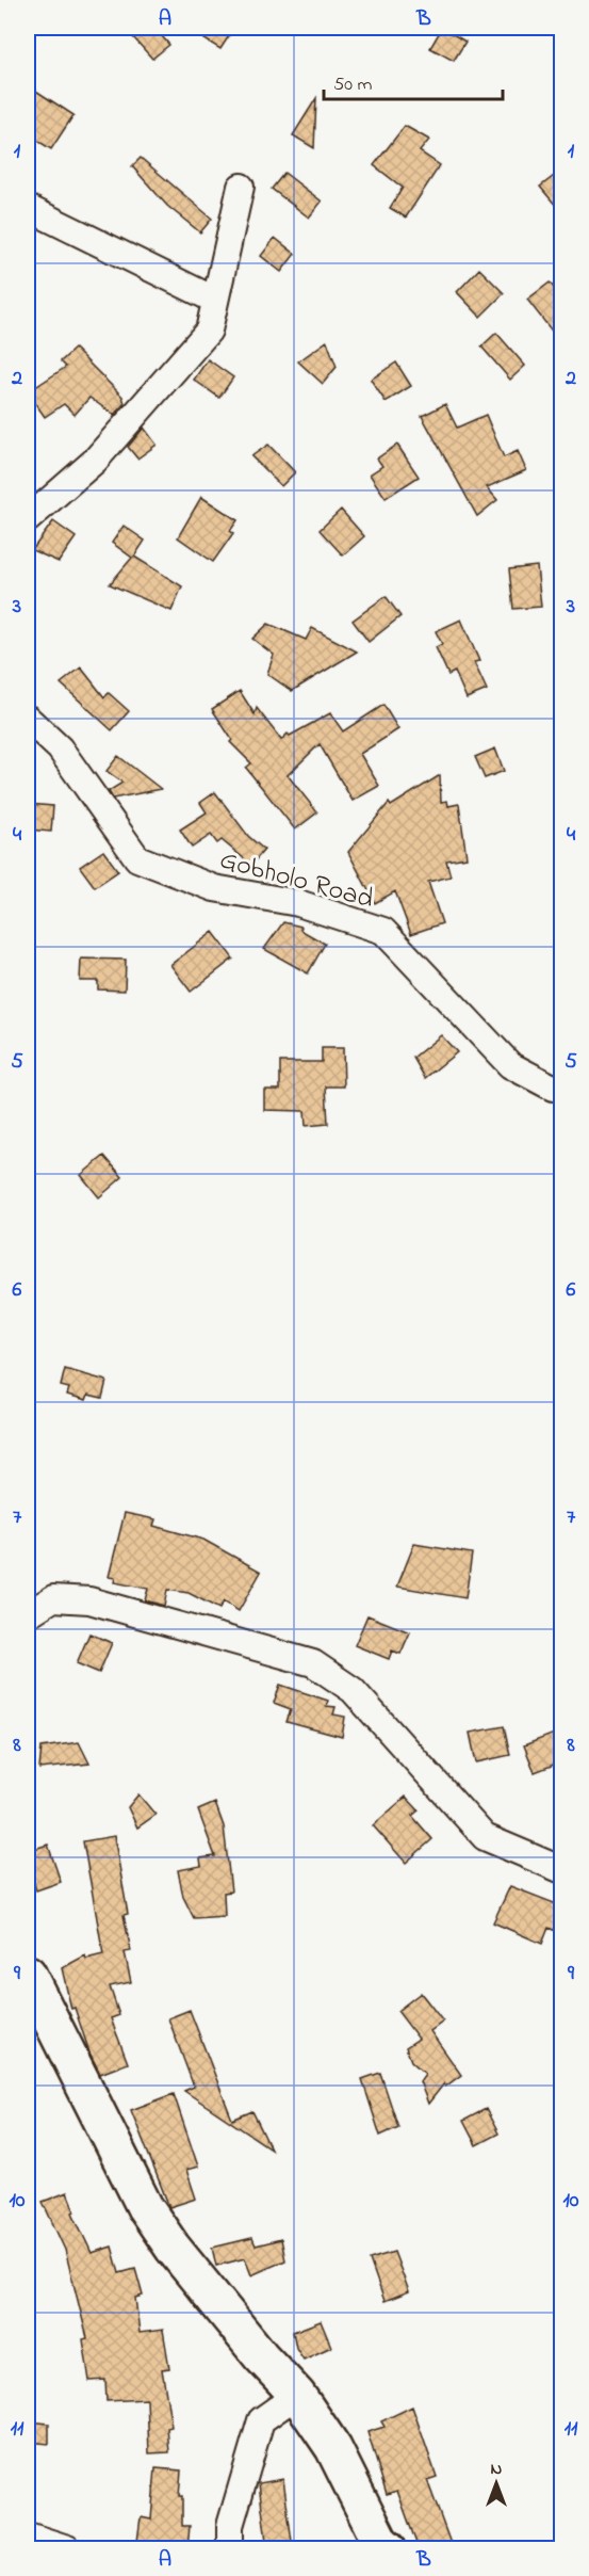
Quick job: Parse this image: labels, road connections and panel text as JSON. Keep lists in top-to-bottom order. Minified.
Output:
{"streets":{"street":["Gobholo Road"]},"scale_bar":"50 m","north":"top","grid":{"columns":["A","B"],"rows":["1","2","3","4","5","6","7","8","9","10","11"]}}
